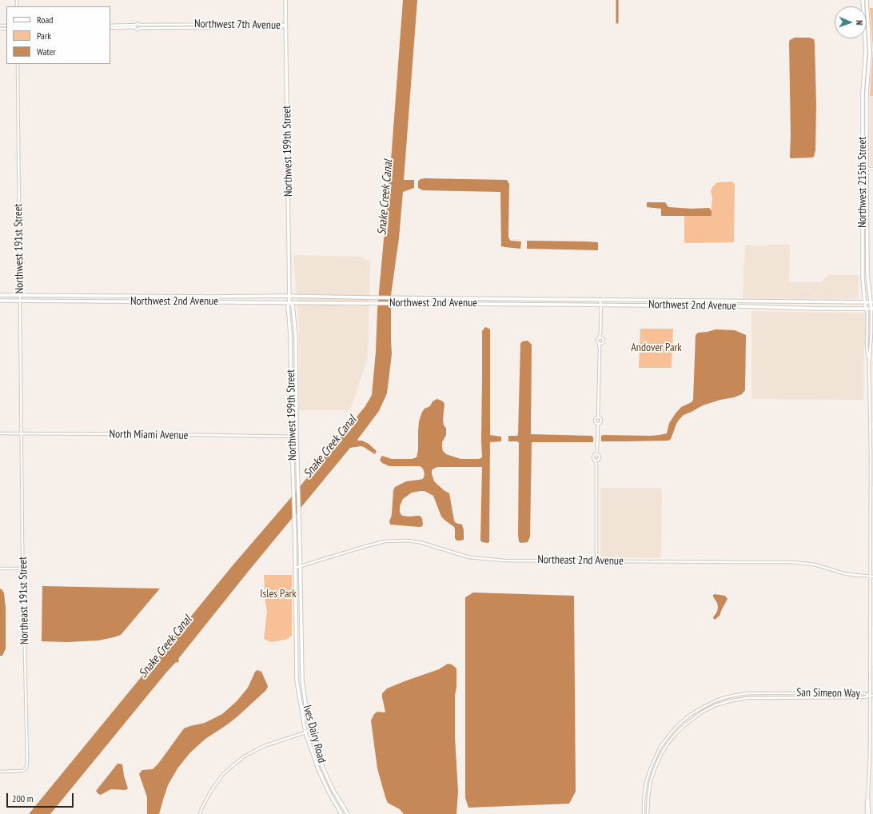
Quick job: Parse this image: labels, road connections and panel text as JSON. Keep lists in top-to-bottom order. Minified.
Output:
{"streets":{"main road":["Northwest 199th Street","Northwest 215th Street","Northwest 2nd Avenue","Ives Dairy Road"],"street":["Northwest 7th Avenue","Northwest 191st Street","North Miami Avenue","Northeast 2nd Avenue","Northeast 191st Street","San Simeon Way"]},"crossings":[["Northwest 7th Avenue","Northwest 199th Street"],["Northwest 199th Street","Northwest 2nd Avenue"],["Northwest 199th Street","North Miami Avenue"],["Northwest 199th Street","Northeast 2nd Avenue"],["Northwest 199th Street","Ives Dairy Road"],["Northwest 215th Street","Northwest 2nd Avenue"],["Northwest 215th Street","Northeast 2nd Avenue"],["Northwest 215th Street","San Simeon Way"],["Northwest 191st Street","Northwest 2nd Avenue"],["Northwest 191st Street","North Miami Avenue"],["Northwest 191st Street","Northeast 191st Street"],["North Miami Avenue","Northeast 191st Street"],["Northeast 2nd Avenue","Ives Dairy Road"]],"water":["Snake Creek Canal"],"parks":["Andover Park","Isles Park"],"legend":["Road","Park","Water"],"scale_bar":"200 m","north":"right"}
